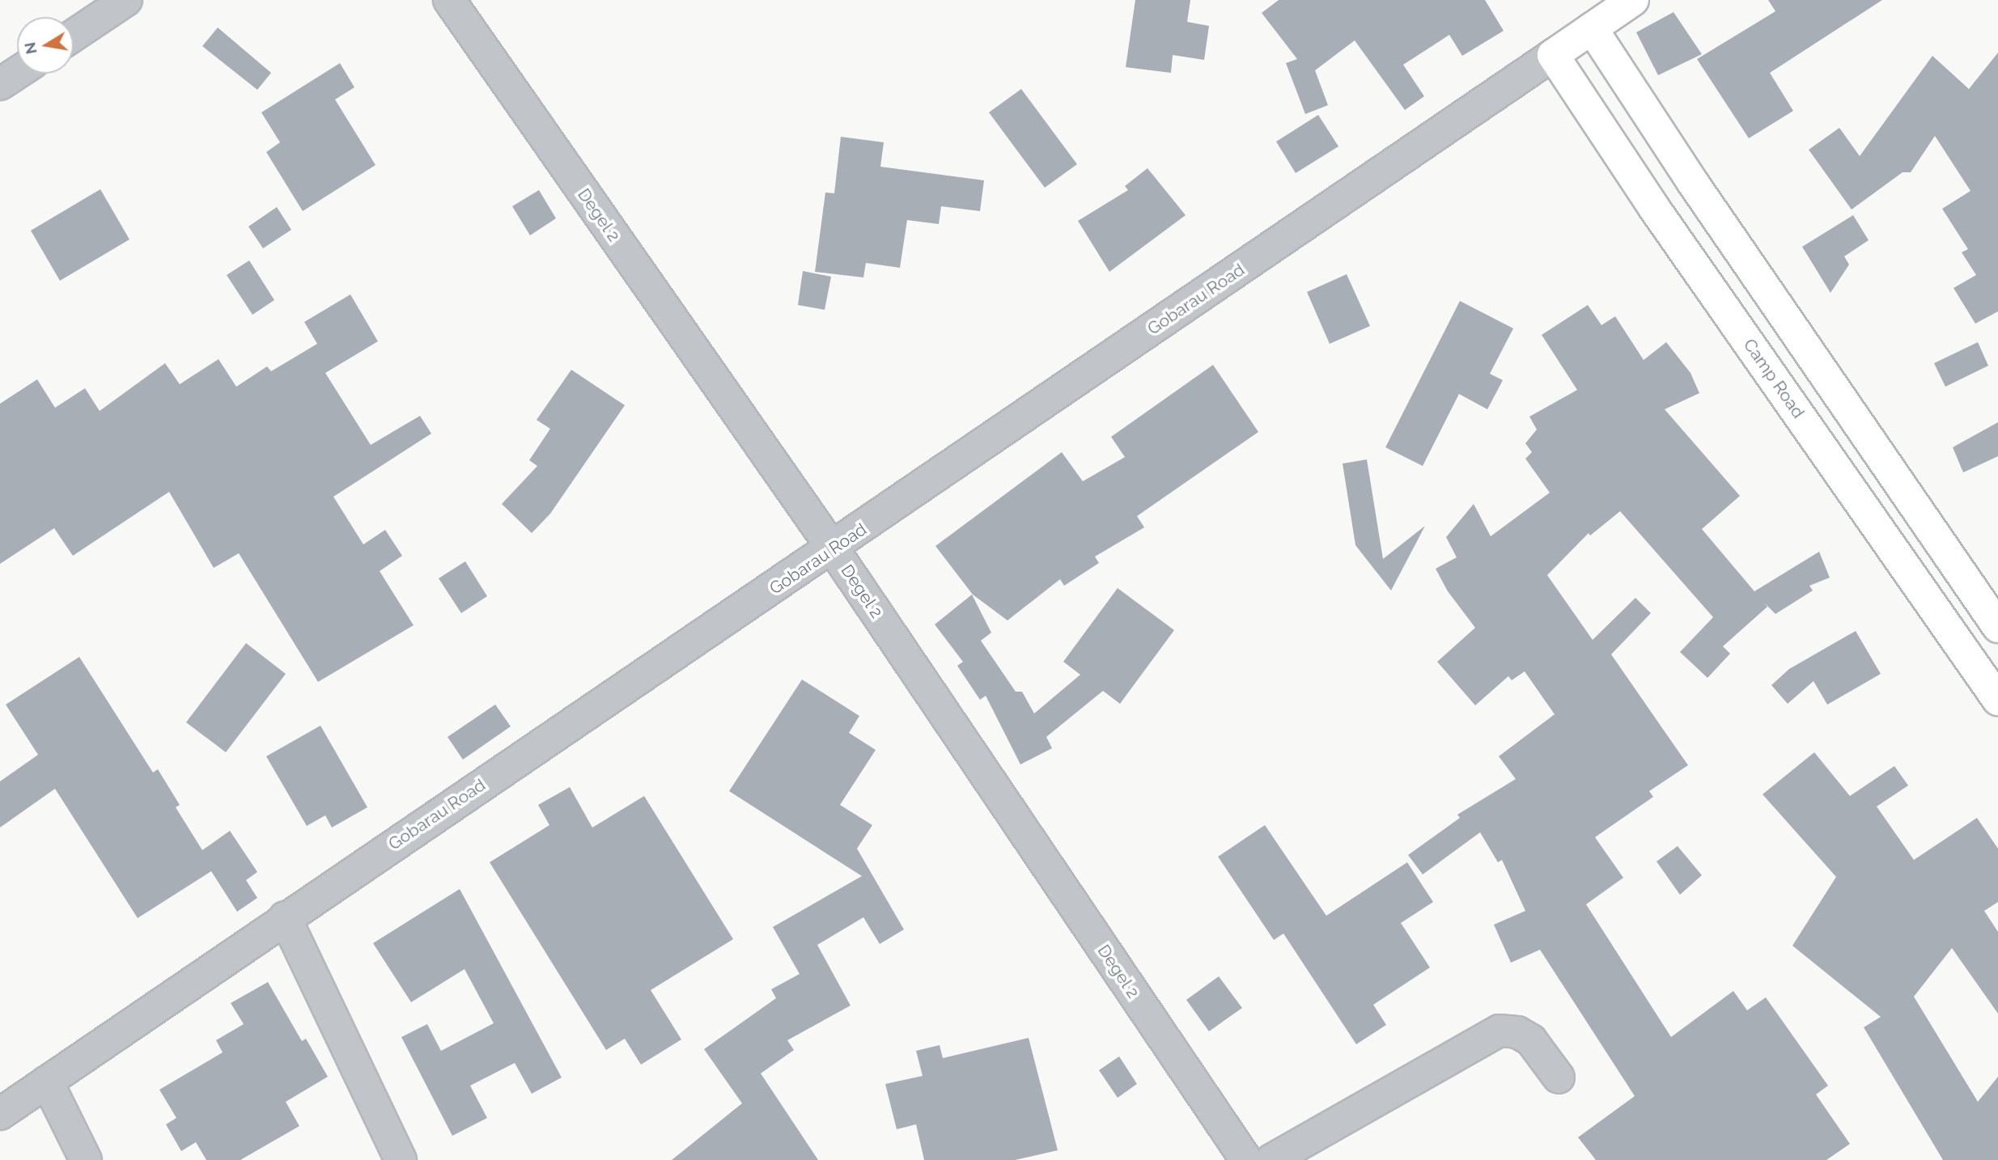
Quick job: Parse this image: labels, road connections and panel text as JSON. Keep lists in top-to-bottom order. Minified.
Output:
{"streets":{"main road":["Gobarau Road","Camp Road"],"street":["Degel 2"]},"crossings":[["Degel 2","Gobarau Road"],["Gobarau Road","Camp Road"]],"north":"left"}
